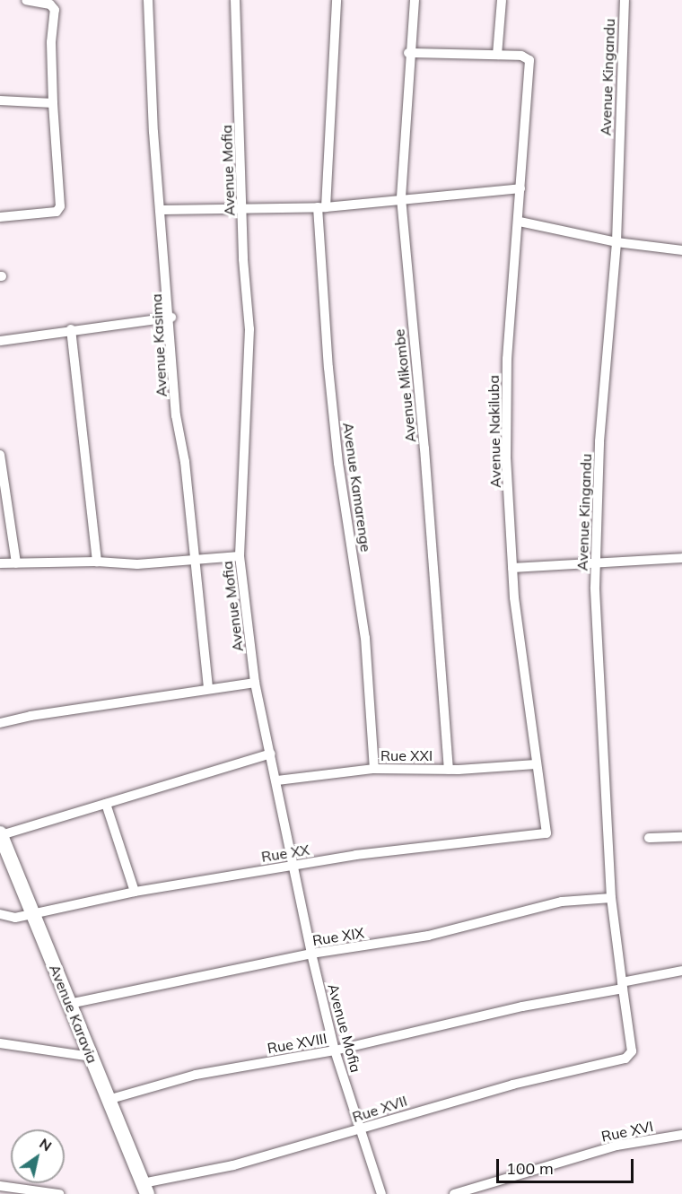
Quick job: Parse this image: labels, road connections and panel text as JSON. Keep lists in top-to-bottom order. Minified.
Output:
{"streets":{"street":["Avenue Kingandu","Avenue Mofia","Avenue Kasima","Avenue Mikombe","Avenue Nakiluba","Avenue Kamarenge","Rue XXI","Rue XX","Rue XIX","Avenue Karavia","Rue XVIII","Rue XVII","Rue XVI"]},"crossings":[["Avenue Kingandu","Rue XIX"],["Avenue Kingandu","Rue XVIII"],["Avenue Kingandu","Rue XVII"],["Avenue Mofia","Rue XXI"],["Avenue Mofia","Rue XX"],["Avenue Mofia","Rue XIX"],["Avenue Mofia","Rue XVIII"],["Avenue Mofia","Rue XVII"],["Avenue Mikombe","Rue XXI"],["Avenue Nakiluba","Rue XXI"],["Avenue Nakiluba","Rue XX"],["Avenue Kamarenge","Rue XXI"],["Rue XX","Avenue Karavia"],["Rue XIX","Avenue Karavia"],["Avenue Karavia","Rue XVIII"],["Avenue Karavia","Rue XVII"]],"scale_bar":"100 m","north":"top right"}
